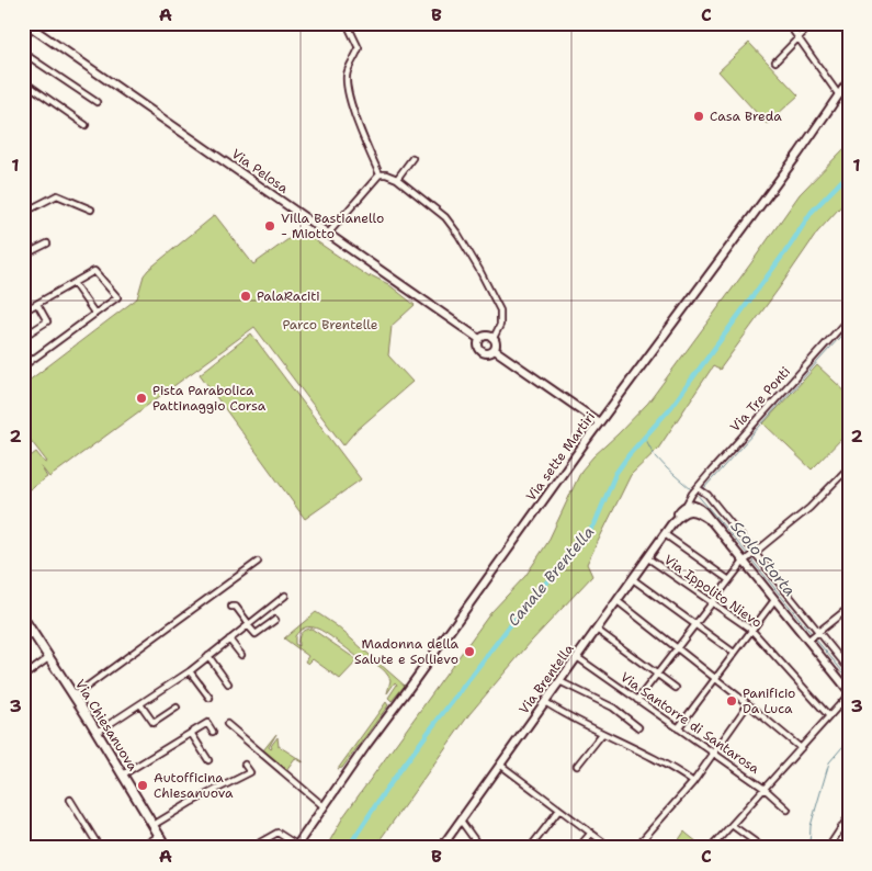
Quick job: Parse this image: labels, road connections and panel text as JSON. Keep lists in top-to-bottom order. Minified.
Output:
{"streets":{"main road":["Via Pelosa","Via sette Martiri","Via Brentella","Via Chiesanuova"],"street":["Via Tre Ponti","Via Ippolito Nievo","Via Santorre di Santarosa"]},"crossings":[["Via Pelosa","Via sette Martiri"],["Via Ippolito Nievo","Via Brentella"],["Via Brentella","Via Santorre di Santarosa"]],"water":["Scolo Storta","Canale Brentella"],"parks":["Parco Brentelle"],"places":["Casa Breda","Villa Bastianello - Miotto","PalaRaciti","Pista Parabolica Pattinaggio Corsa","Madonna della Salute e Sollievo","Panificio Da Luca","Autofficina Chiesanuova"],"grid":{"columns":["A","B","C"],"rows":["1","2","3"]}}
